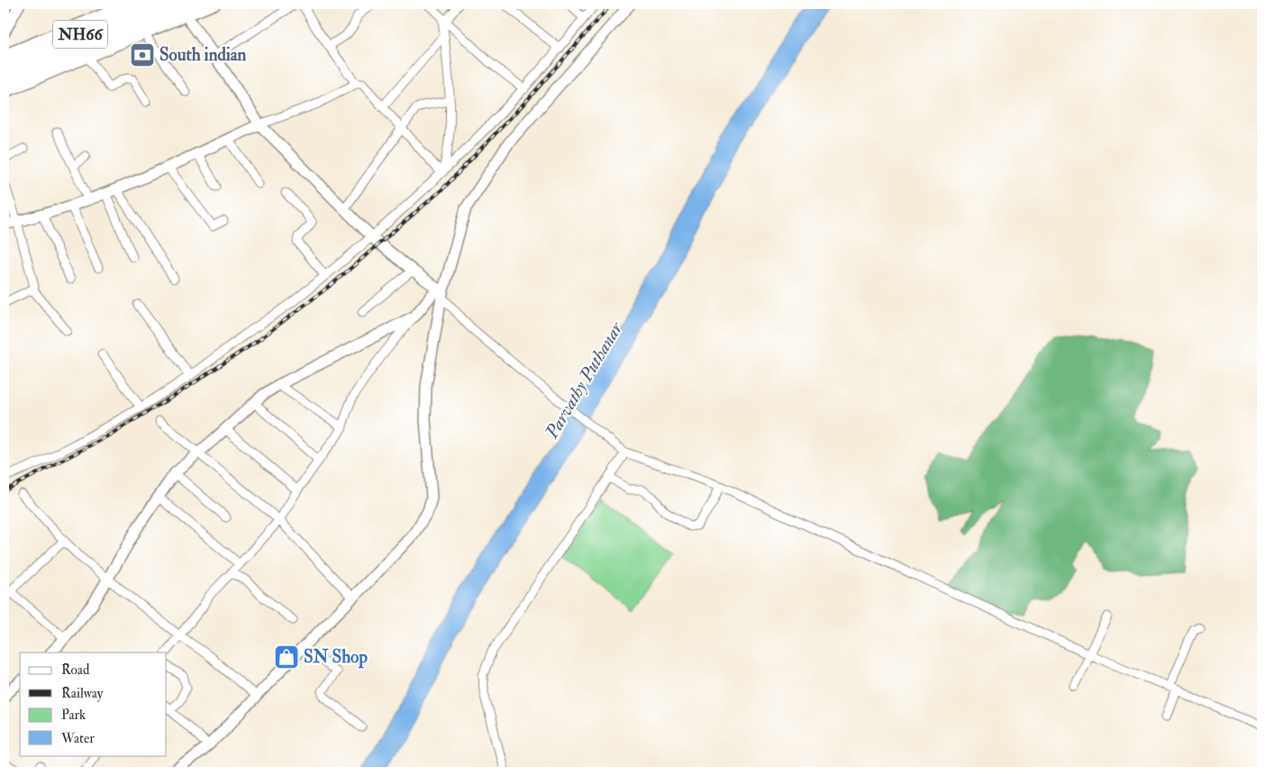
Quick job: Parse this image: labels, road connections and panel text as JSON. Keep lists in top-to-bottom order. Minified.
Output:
{"streets":{"highway":["NH66"]},"water":["Parvathy Puthanar"],"places":{"bank":["South indian"],"shop":["SN Shop"]},"legend":["Road","Railway","Park","Water"]}
